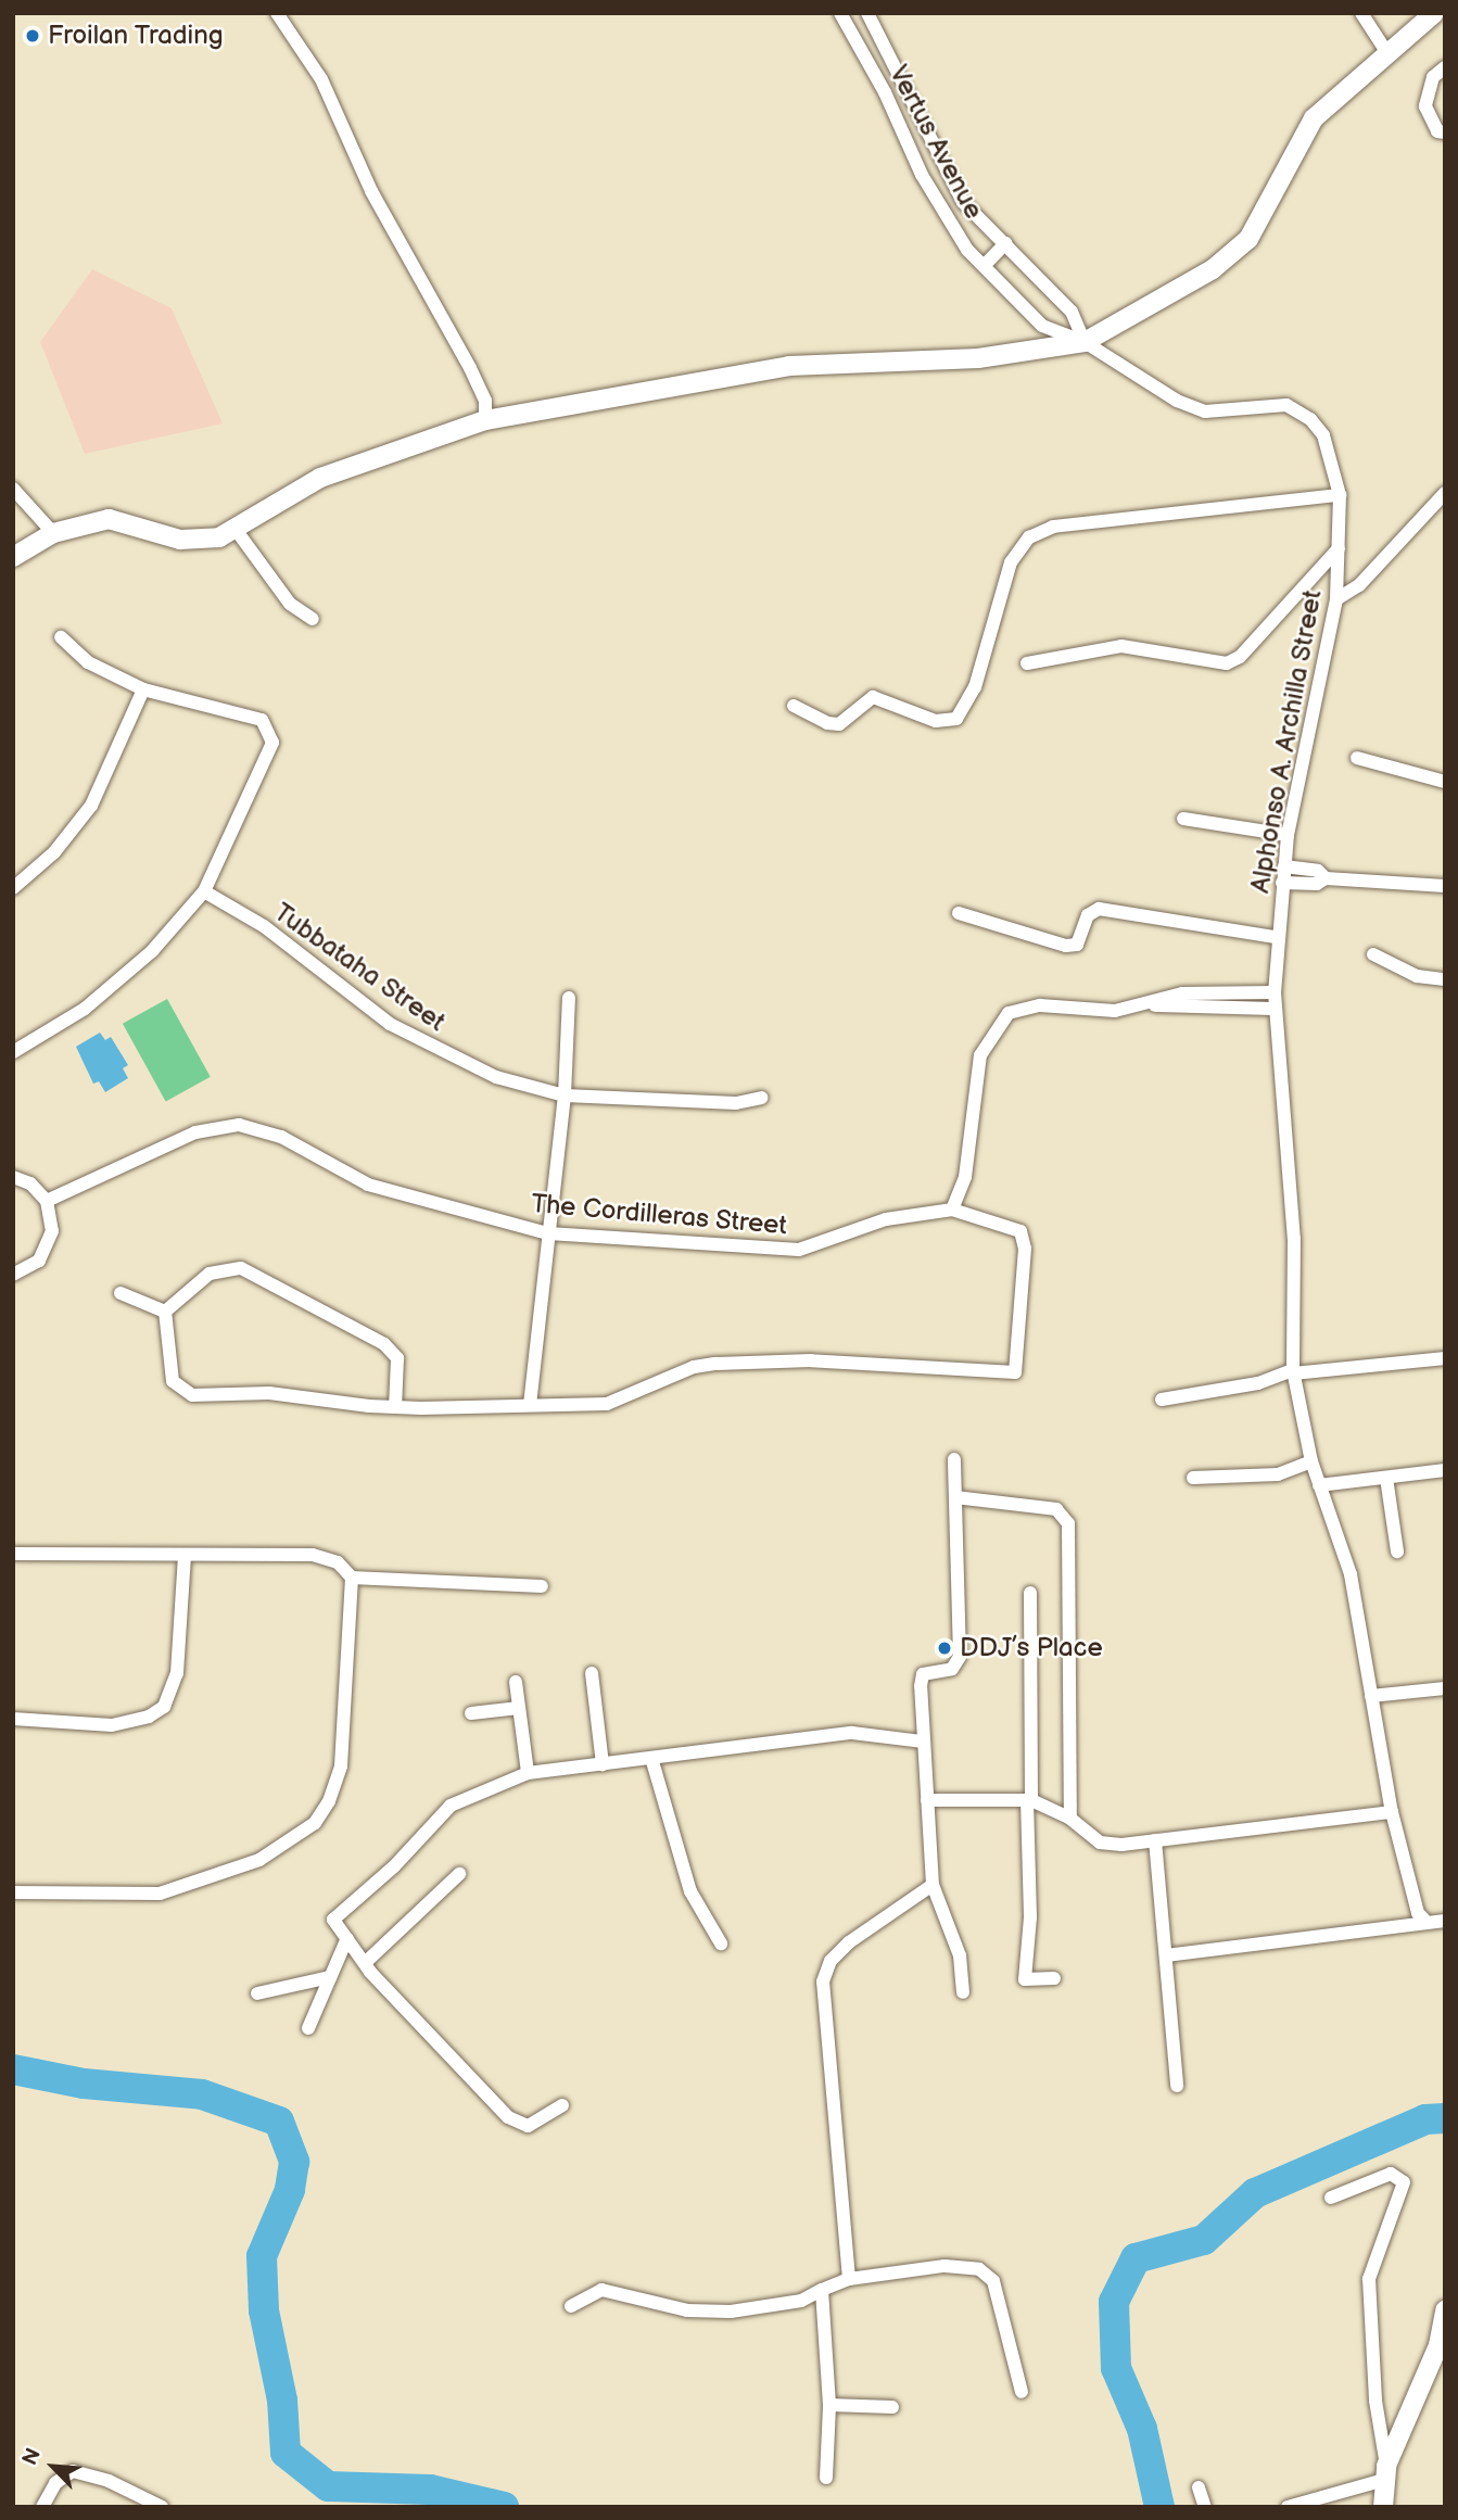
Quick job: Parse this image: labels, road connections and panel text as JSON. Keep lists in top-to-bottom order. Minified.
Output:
{"streets":{"street":["Vertus Avenue","Alphonso A. Archilla Street","Tubbataha Street","The Cordilleras Street"]},"crossings":[["Vertus Avenue","Alphonso A. Archilla Street"]],"places":["Froilan Trading","DDJ’s Place"],"north":"top left"}
